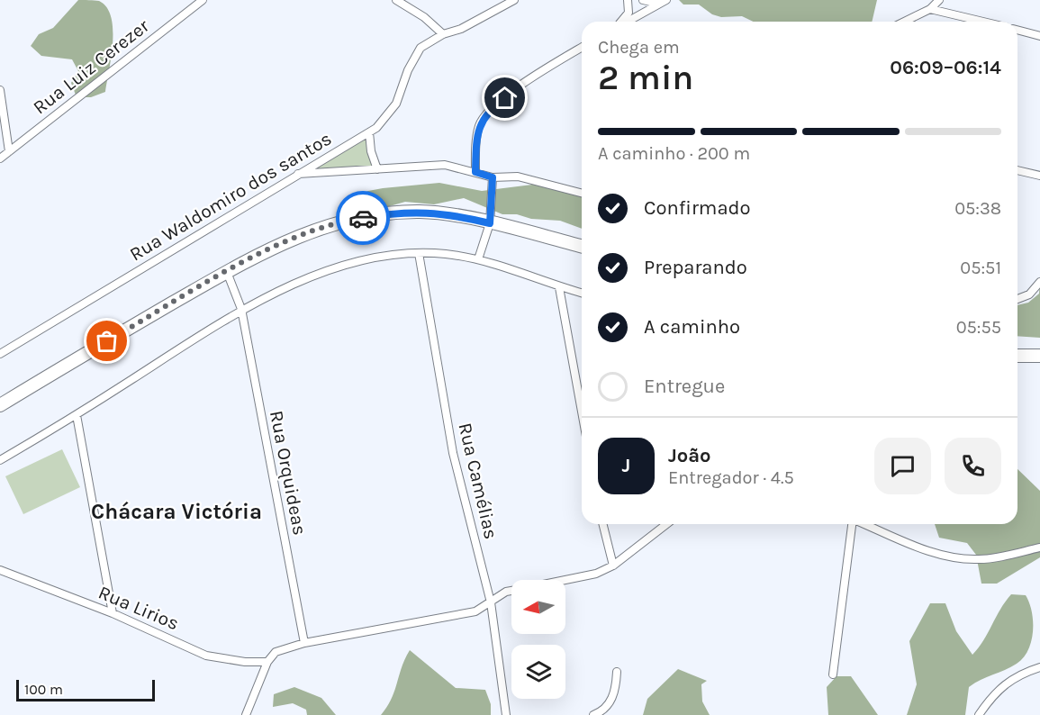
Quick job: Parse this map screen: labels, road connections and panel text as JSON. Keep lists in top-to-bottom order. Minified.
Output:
{"streets":{"street":["Rua Luiz Cerezer","Rua Waldomiro dos santos","Rua Orquideas","Rua Camélias","Rua Lirios"]},"districts":["Chácara Victória"],"scale_bar":"100 m","north":"left","page":{"heading":["2 min","Chega em","06:09–06:14"],"panel":["João","Entregador · 4.5"],"bar":"A caminho · 200 m","list":[["Confirmado","05:38"],["Preparando","05:51"],["A caminho","05:55"],"Entregue"],"round":"J","scale":"100 m"}}
